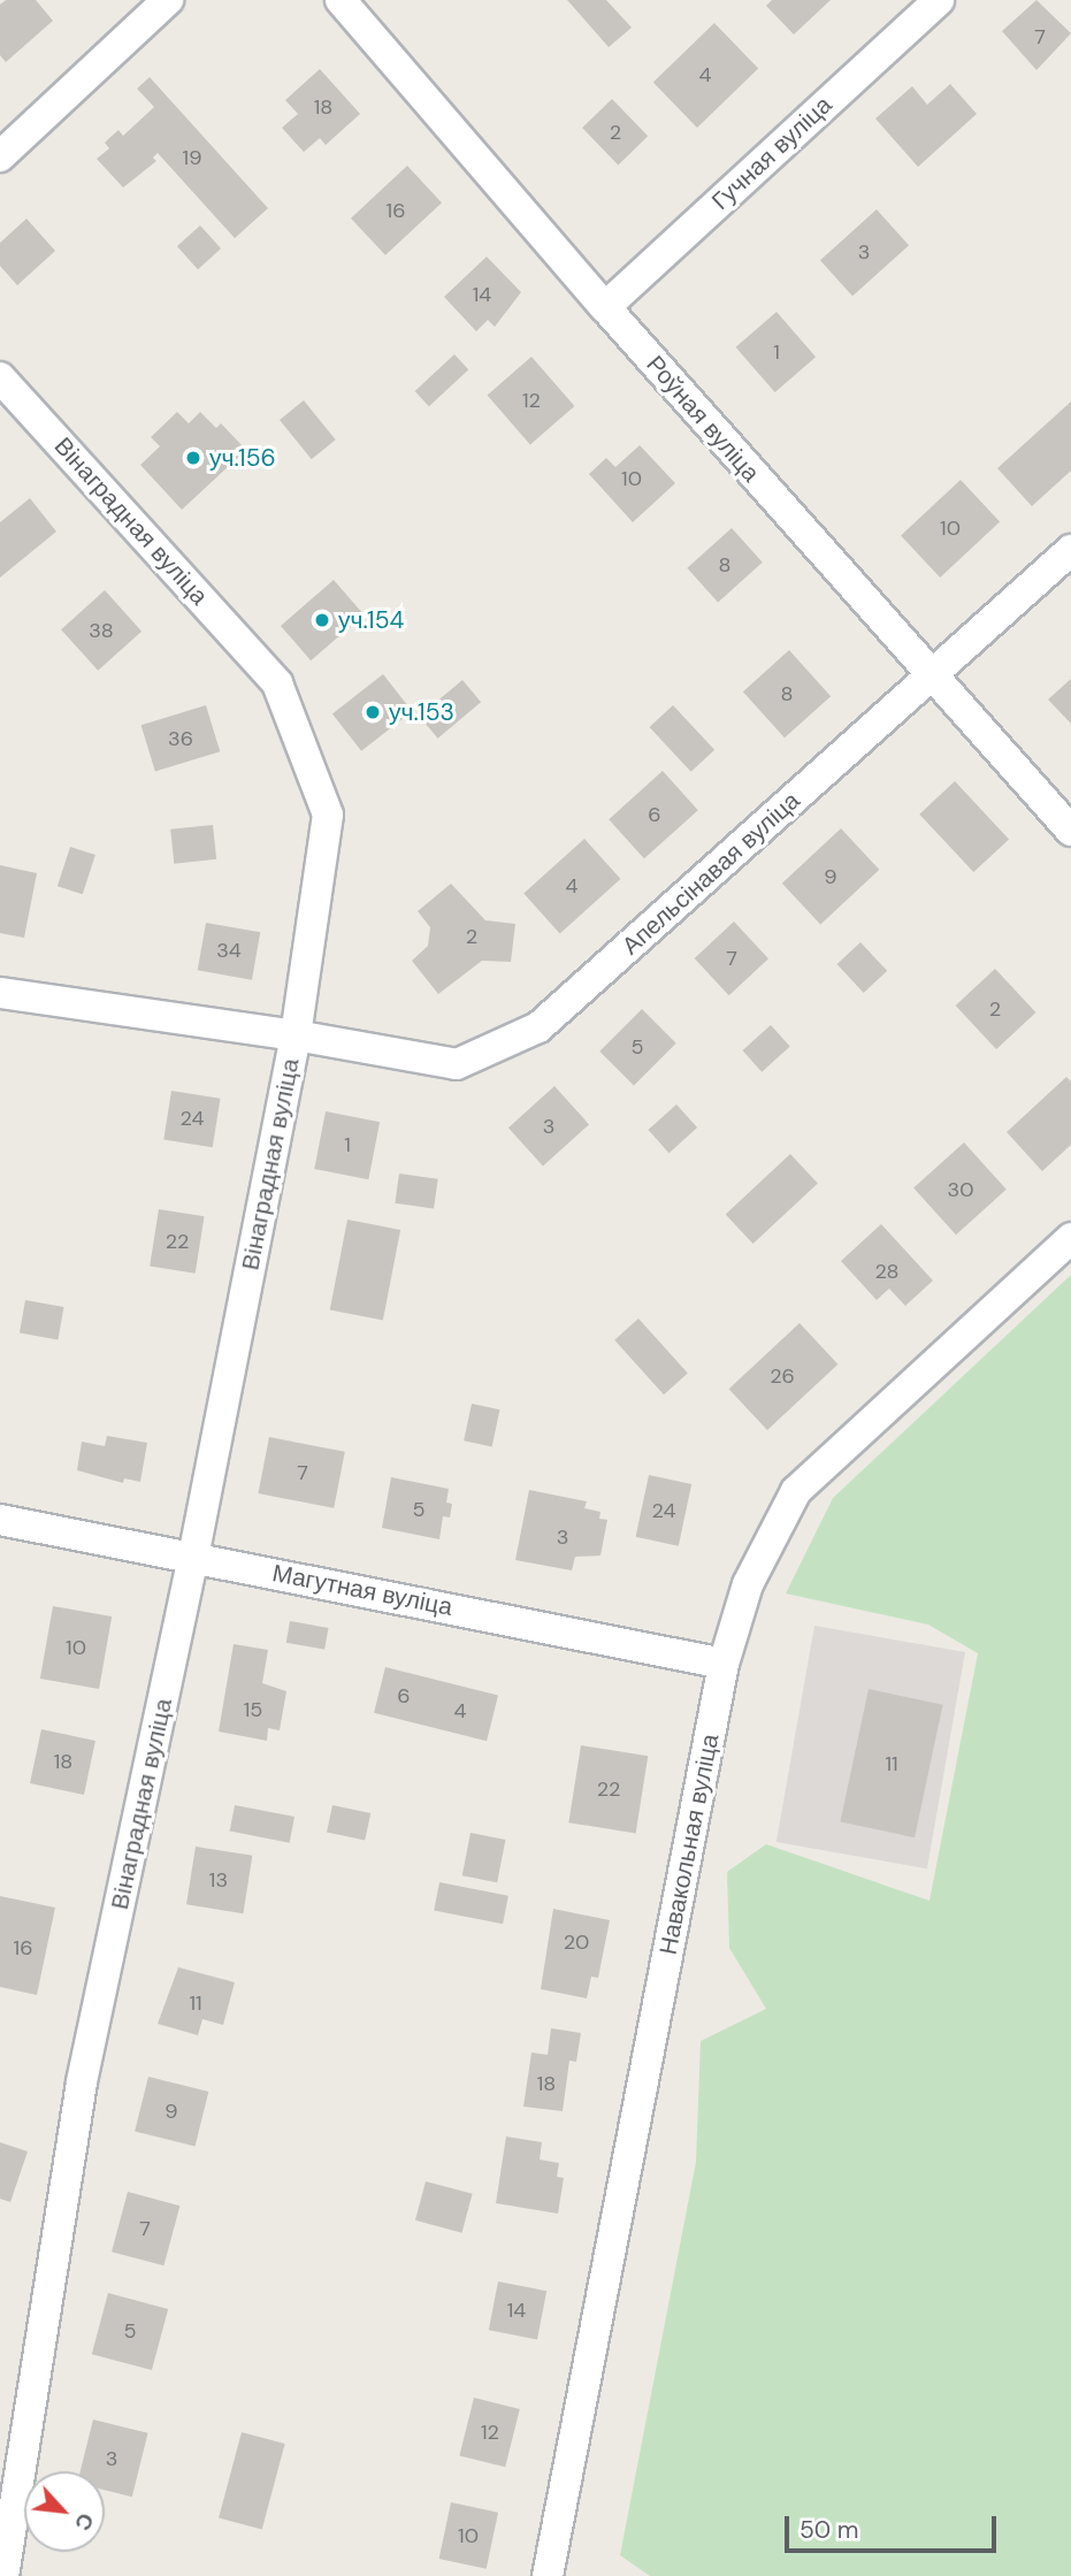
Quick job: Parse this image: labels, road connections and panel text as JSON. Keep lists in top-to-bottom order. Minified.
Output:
{"streets":{"street":["Гучная вуліца","Роўная вуліца","Вінаградная вуліца","Апельсінавая вуліца","Магутная вуліца","Навакольная вуліца"]},"crossings":[["Гучная вуліца","Роўная вуліца"],["Роўная вуліца","Апельсінавая вуліца"],["Вінаградная вуліца","Апельсінавая вуліца"],["Вінаградная вуліца","Магутная вуліца"],["Магутная вуліца","Навакольная вуліца"]],"places":["уч.156","уч.154","уч.153"],"house_numbers":["7","4","18","2","19","16","3","14","1","12","10","10","8","38","8","36","6","9","4","2","34","7","2","5","24","3","1","30","22","28","26","7","5","24","3","10","6","15","4","18","11","22","13","20","16","11","18","9","7","14","5","12","3","10"],"scale_bar":"50 m","north":"bottom right"}
